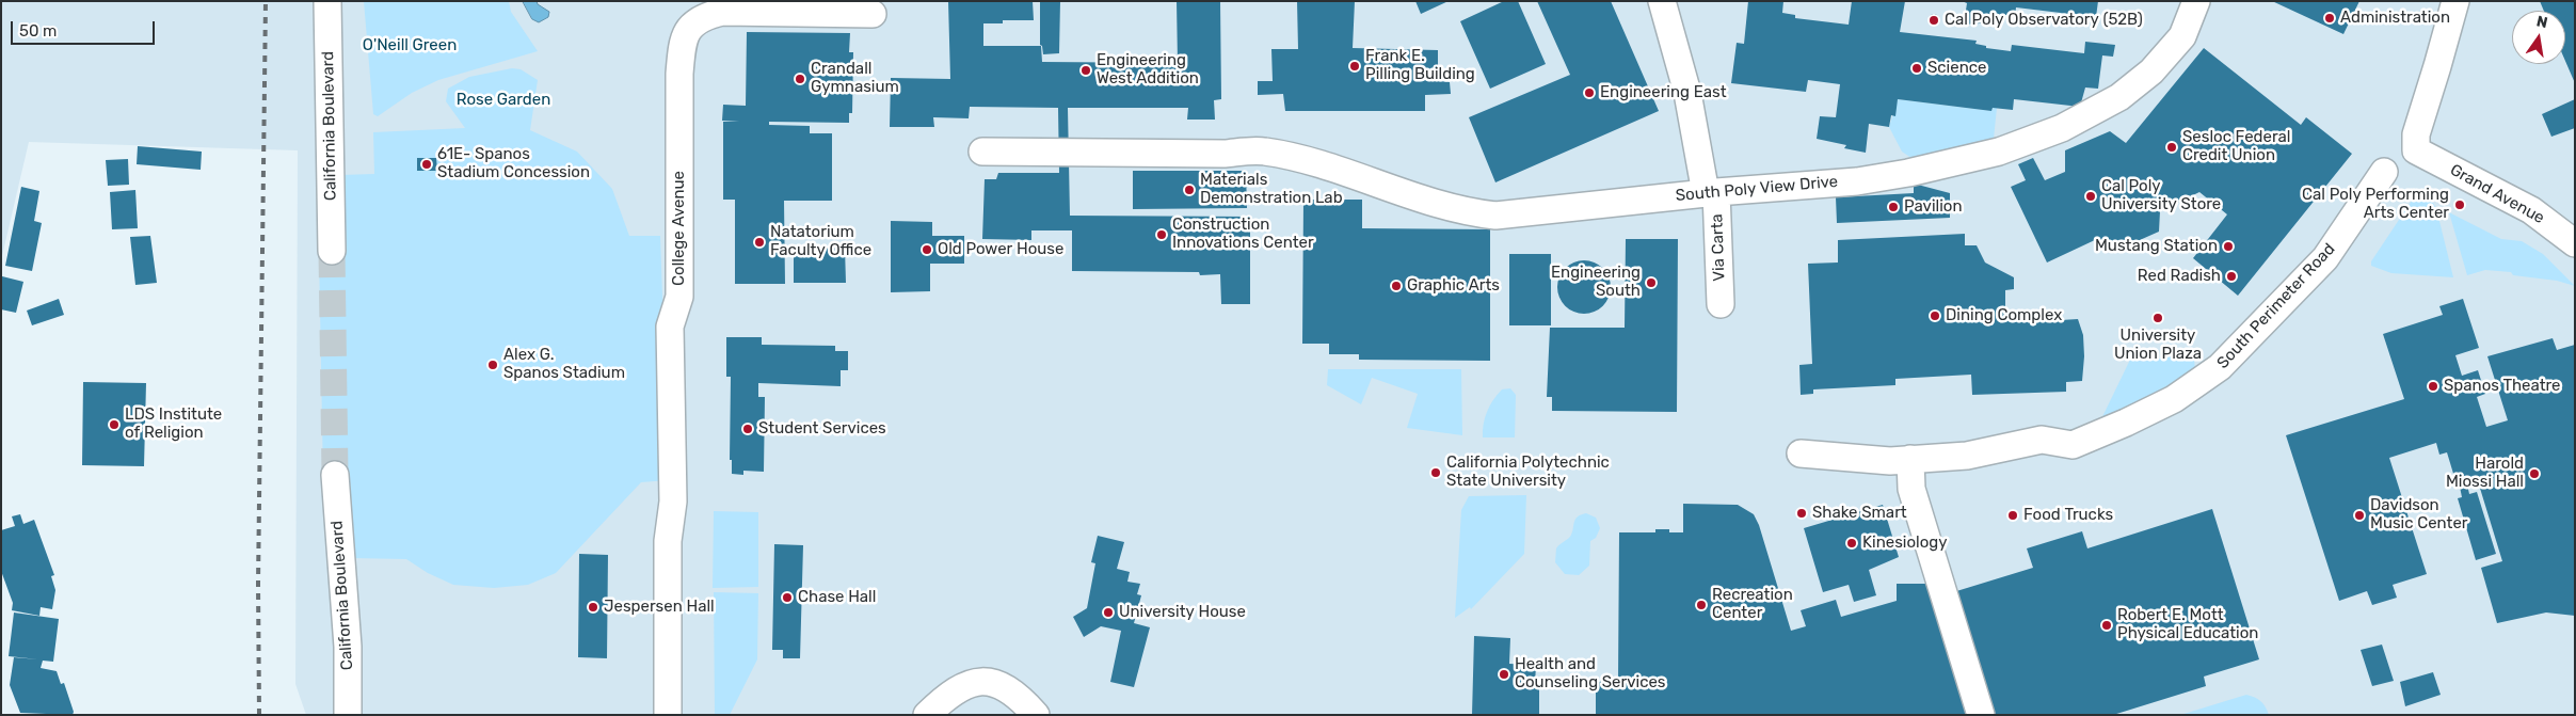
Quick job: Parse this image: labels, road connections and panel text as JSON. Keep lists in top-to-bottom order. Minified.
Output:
{"streets":{"street":["California Boulevard","South Poly View Drive","Grand Avenue","College Avenue","Via Carta","South Perimeter Road"]},"crossings":[["South Poly View Drive","Via Carta"]],"parks":["O'Neill Green","Rose Garden"],"places":["Administration","Cal Poly Observatory (52B)","Frank E. Pilling Building","Science","Engineering West Addition","Crandall Gymnasium","Engineering East","Sesloc Federal Credit Union","61E- Spanos Stadium Concession","Materials Demonstration Lab","Cal Poly University Store","Cal Poly Performing Arts Center","Pavilion","Construction Innovations Center","Natatorium Faculty Office","Mustang Station","Old Power House","Red Radish","Engineering South","Graphic Arts","Dining Complex","University Union Plaza","Alex G. Spanos Stadium","Spanos Theatre","LDS Institute of Religion","Student Services","California Polytechnic State University","Harold Miossi Hall","Shake Smart","Food Trucks","Davidson Music Center","Kinesiology","Chase Hall","Recreation Center","Jespersen Hall","University House","Robert E. Mott Physical Education","Health and Counseling Services"],"scale_bar":"50 m","north":"top"}
